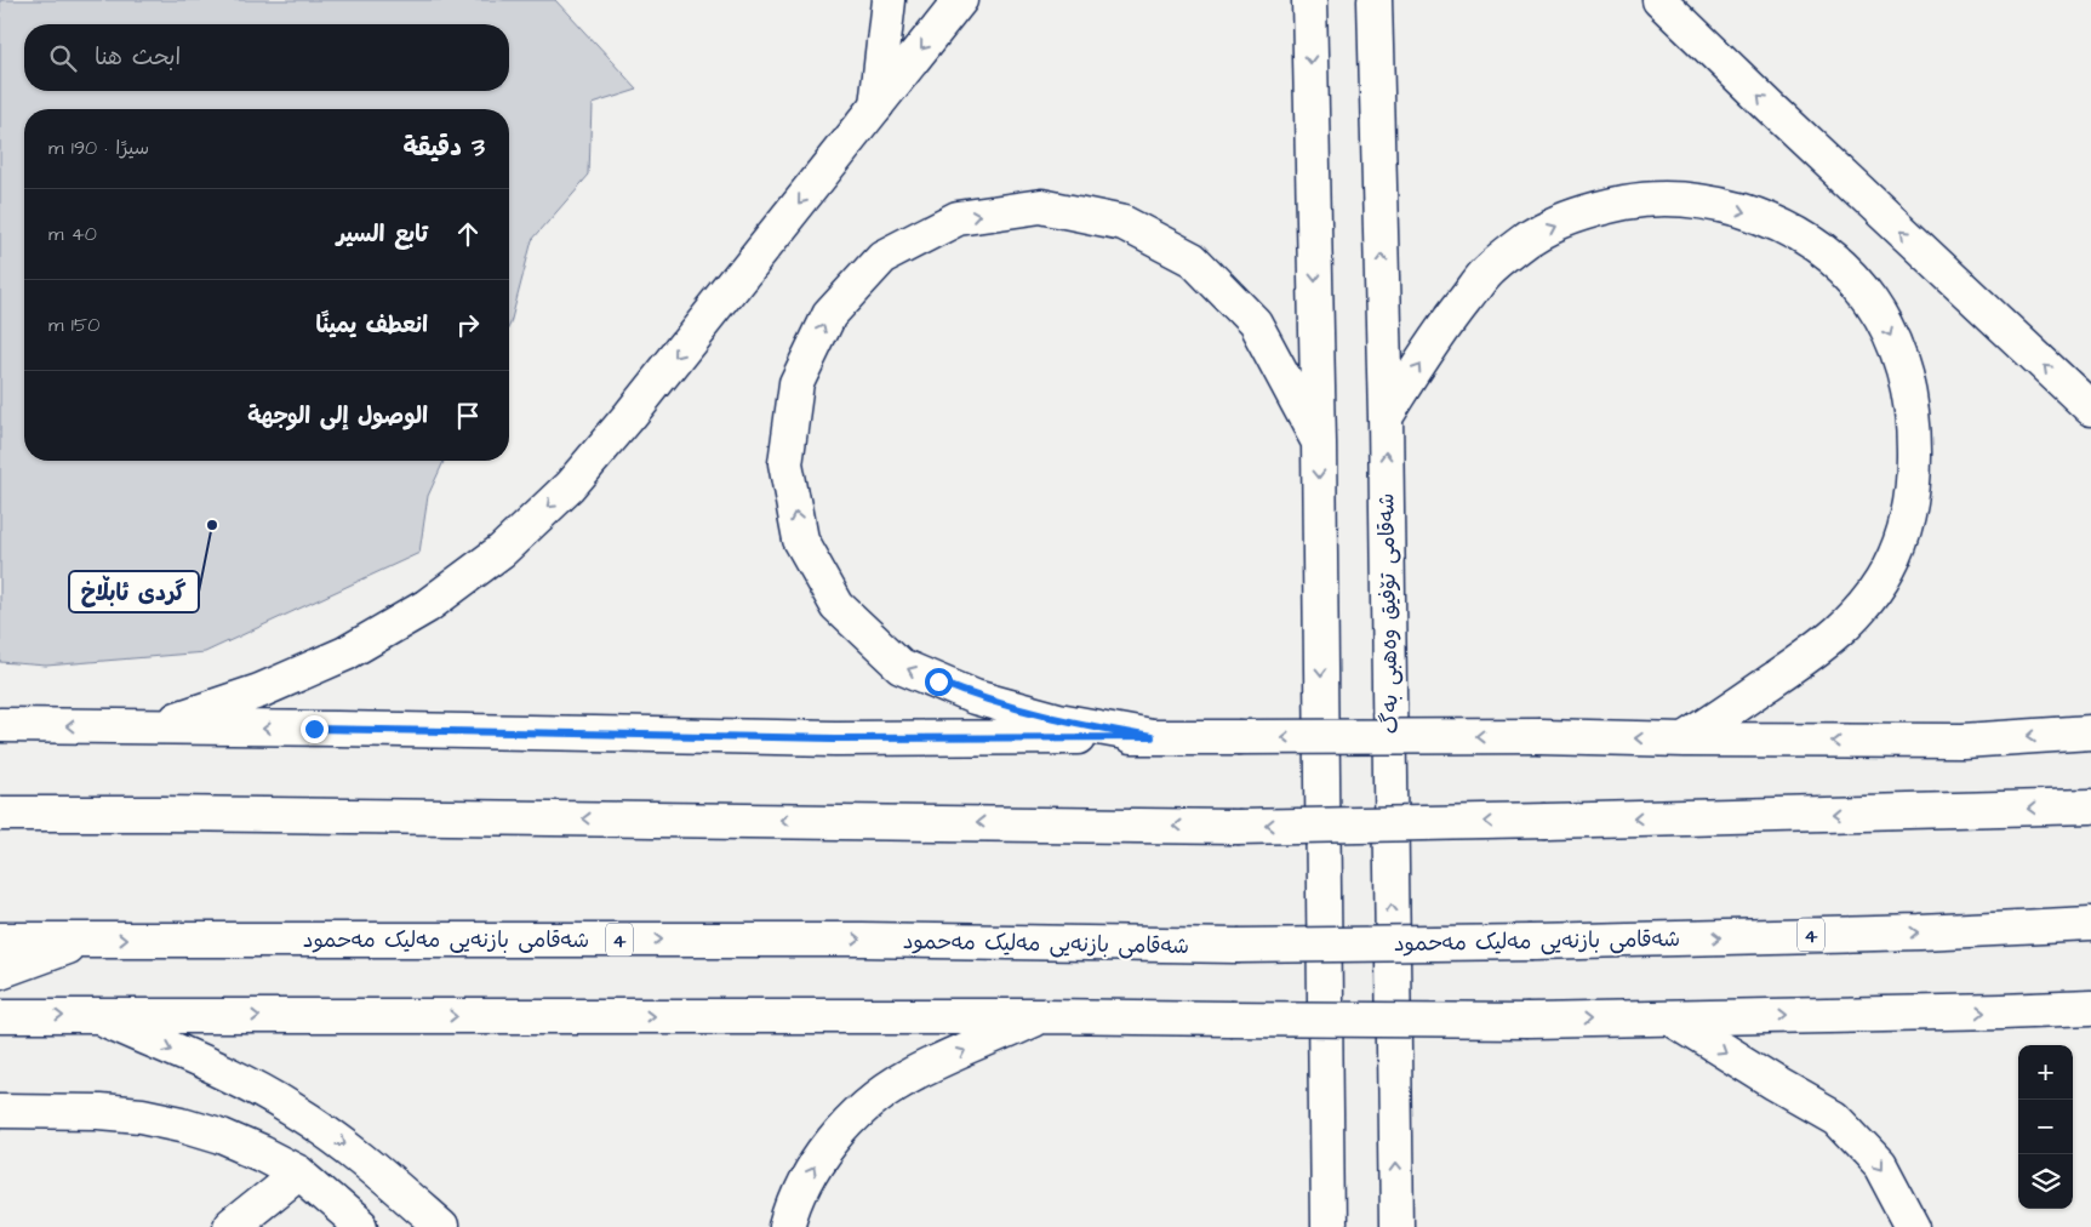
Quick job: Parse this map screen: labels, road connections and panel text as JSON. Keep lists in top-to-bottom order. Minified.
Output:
{"streets":{"main road":["شەقامی تۆفیق وەهبی بەگ","4","شەقامی بازنەیی مەلیک مەحمود"]},"places":["گردی ئابڵاخ"],"page":{"search":"ابحث هنا","heading":["3 دقيقة","سيرًا · 190 m"],"list":[["تابع السير","40 m"],["انعطف يمينًا","150 m"],"الوصول إلى الوجهة"],"map_buttons":["+","−"]}}
